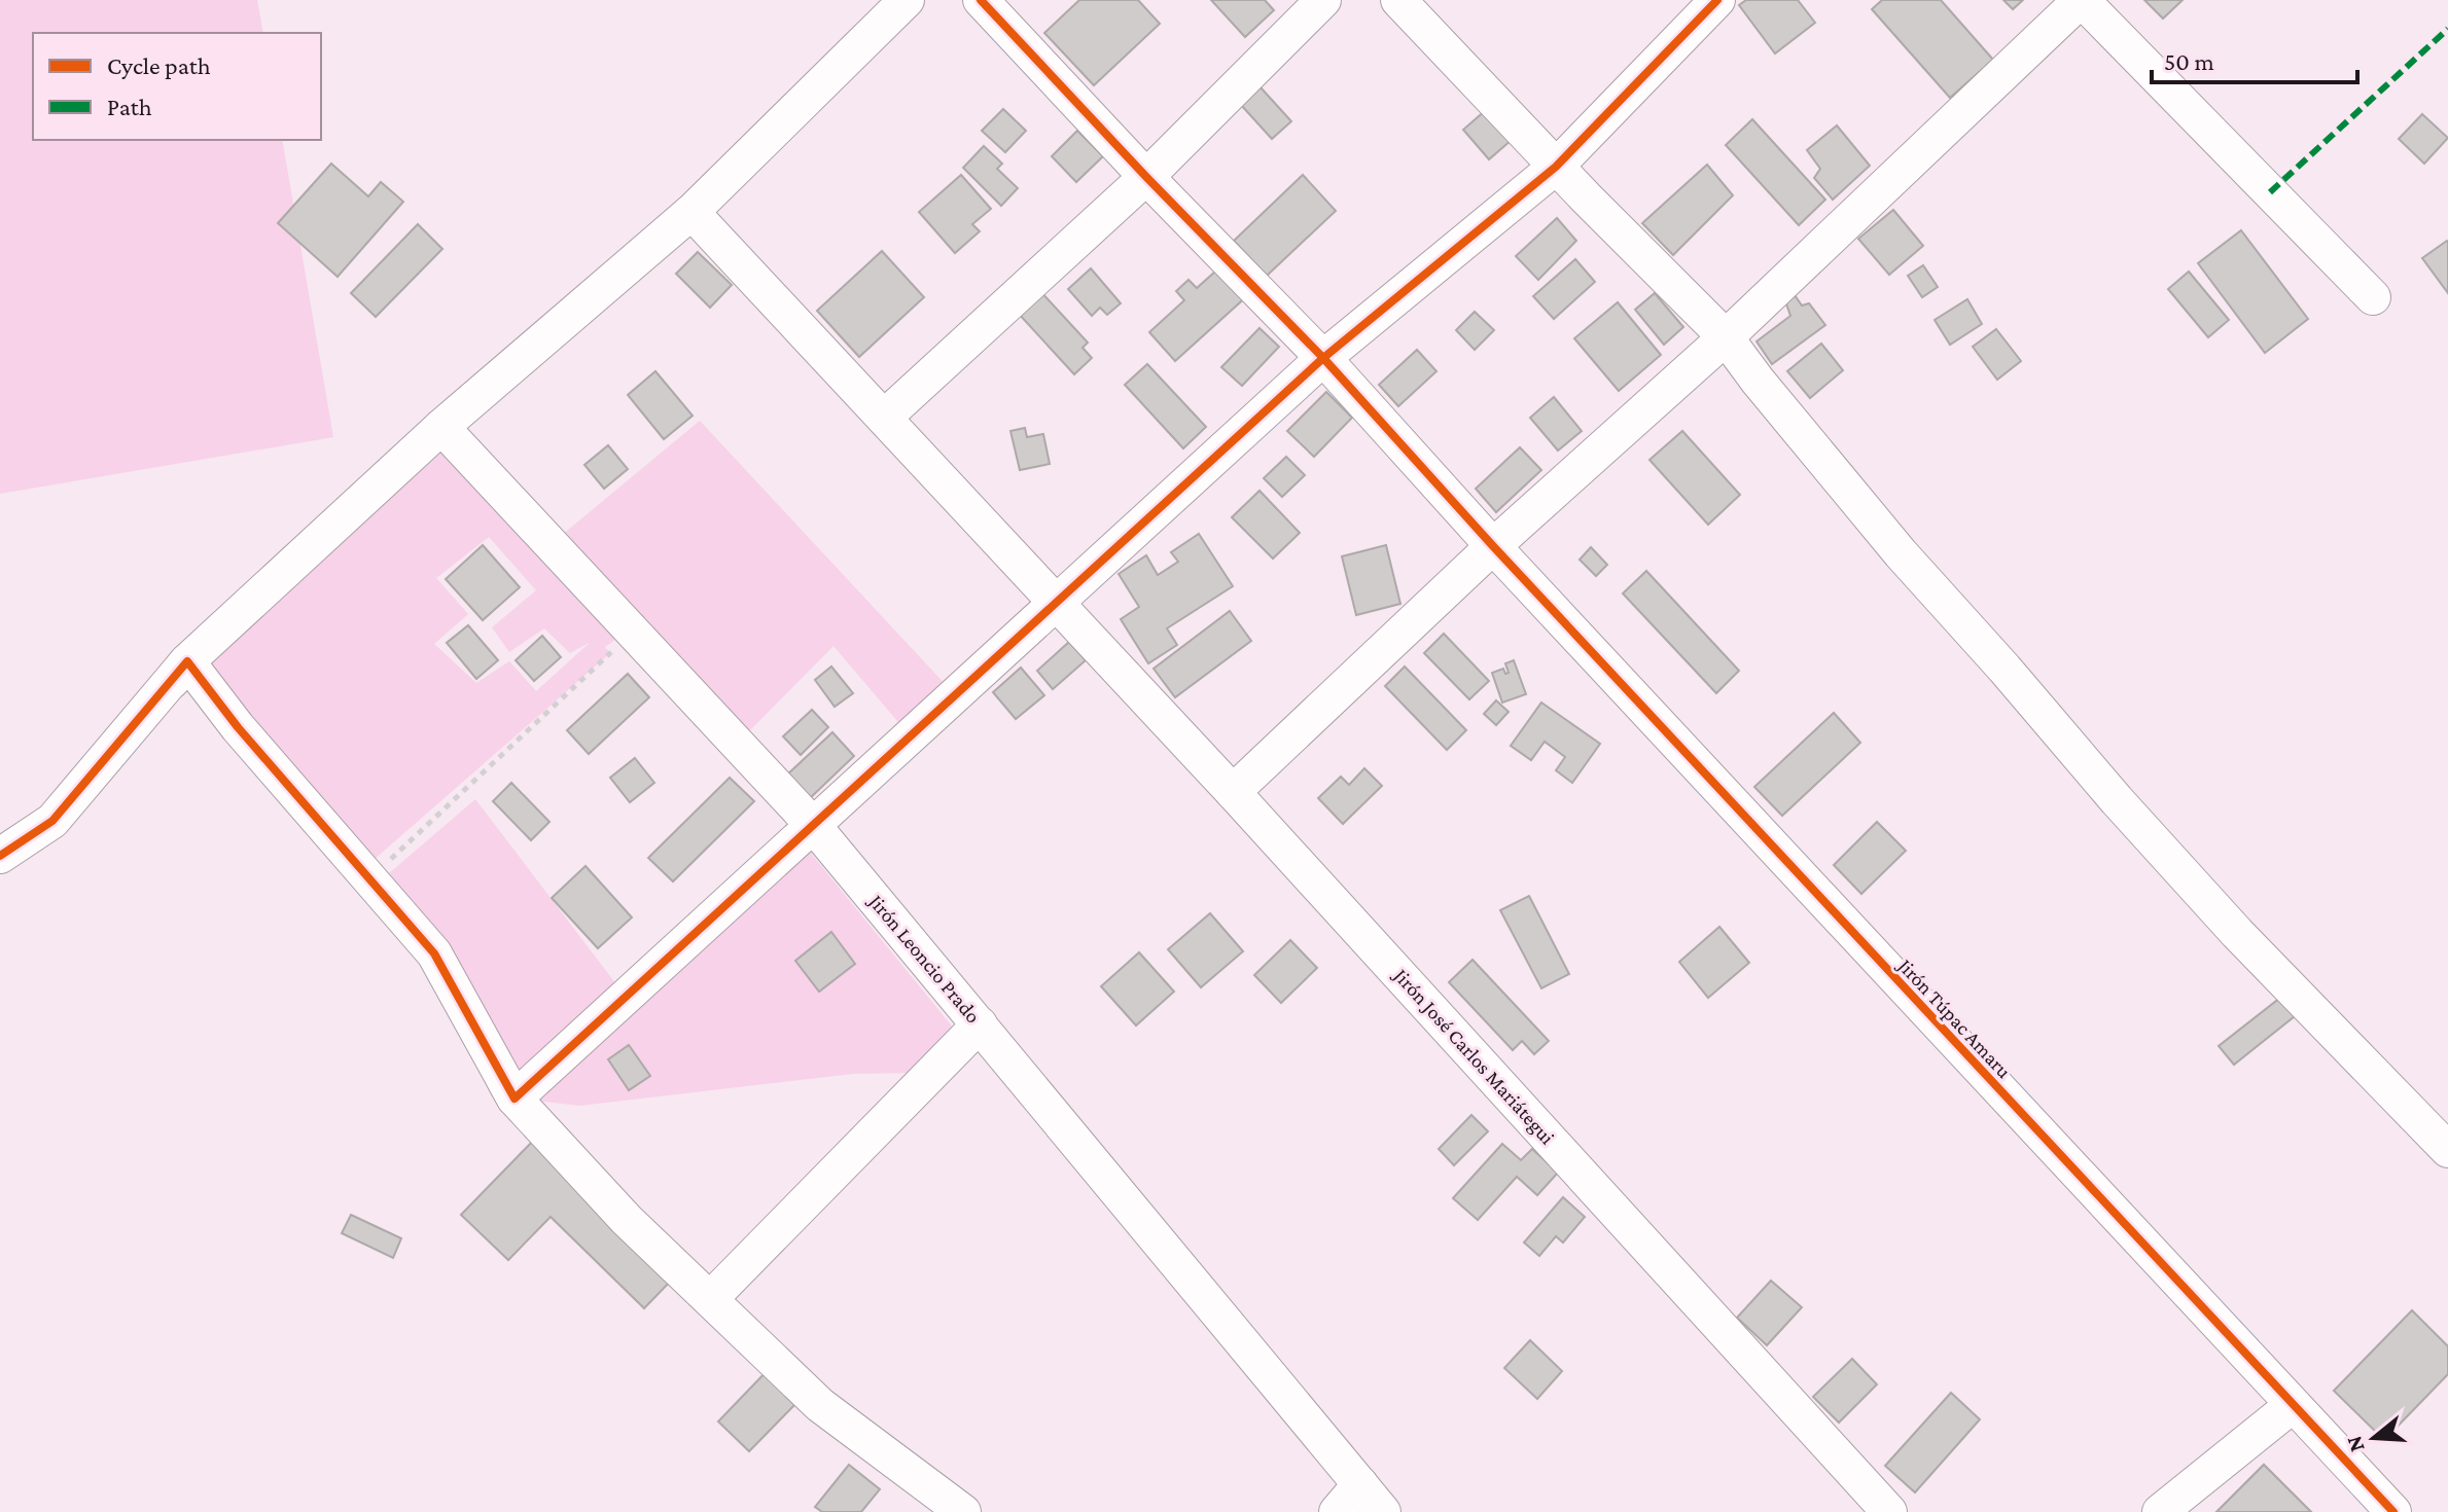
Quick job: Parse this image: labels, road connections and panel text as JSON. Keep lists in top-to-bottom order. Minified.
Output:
{"streets":{"street":["Jirón Leoncio Prado","Jirón Túpac Amaru","Jirón José Carlos Mariátegui"]},"legend":["Cycle path","Path"],"scale_bar":"50 m","north":"left"}
